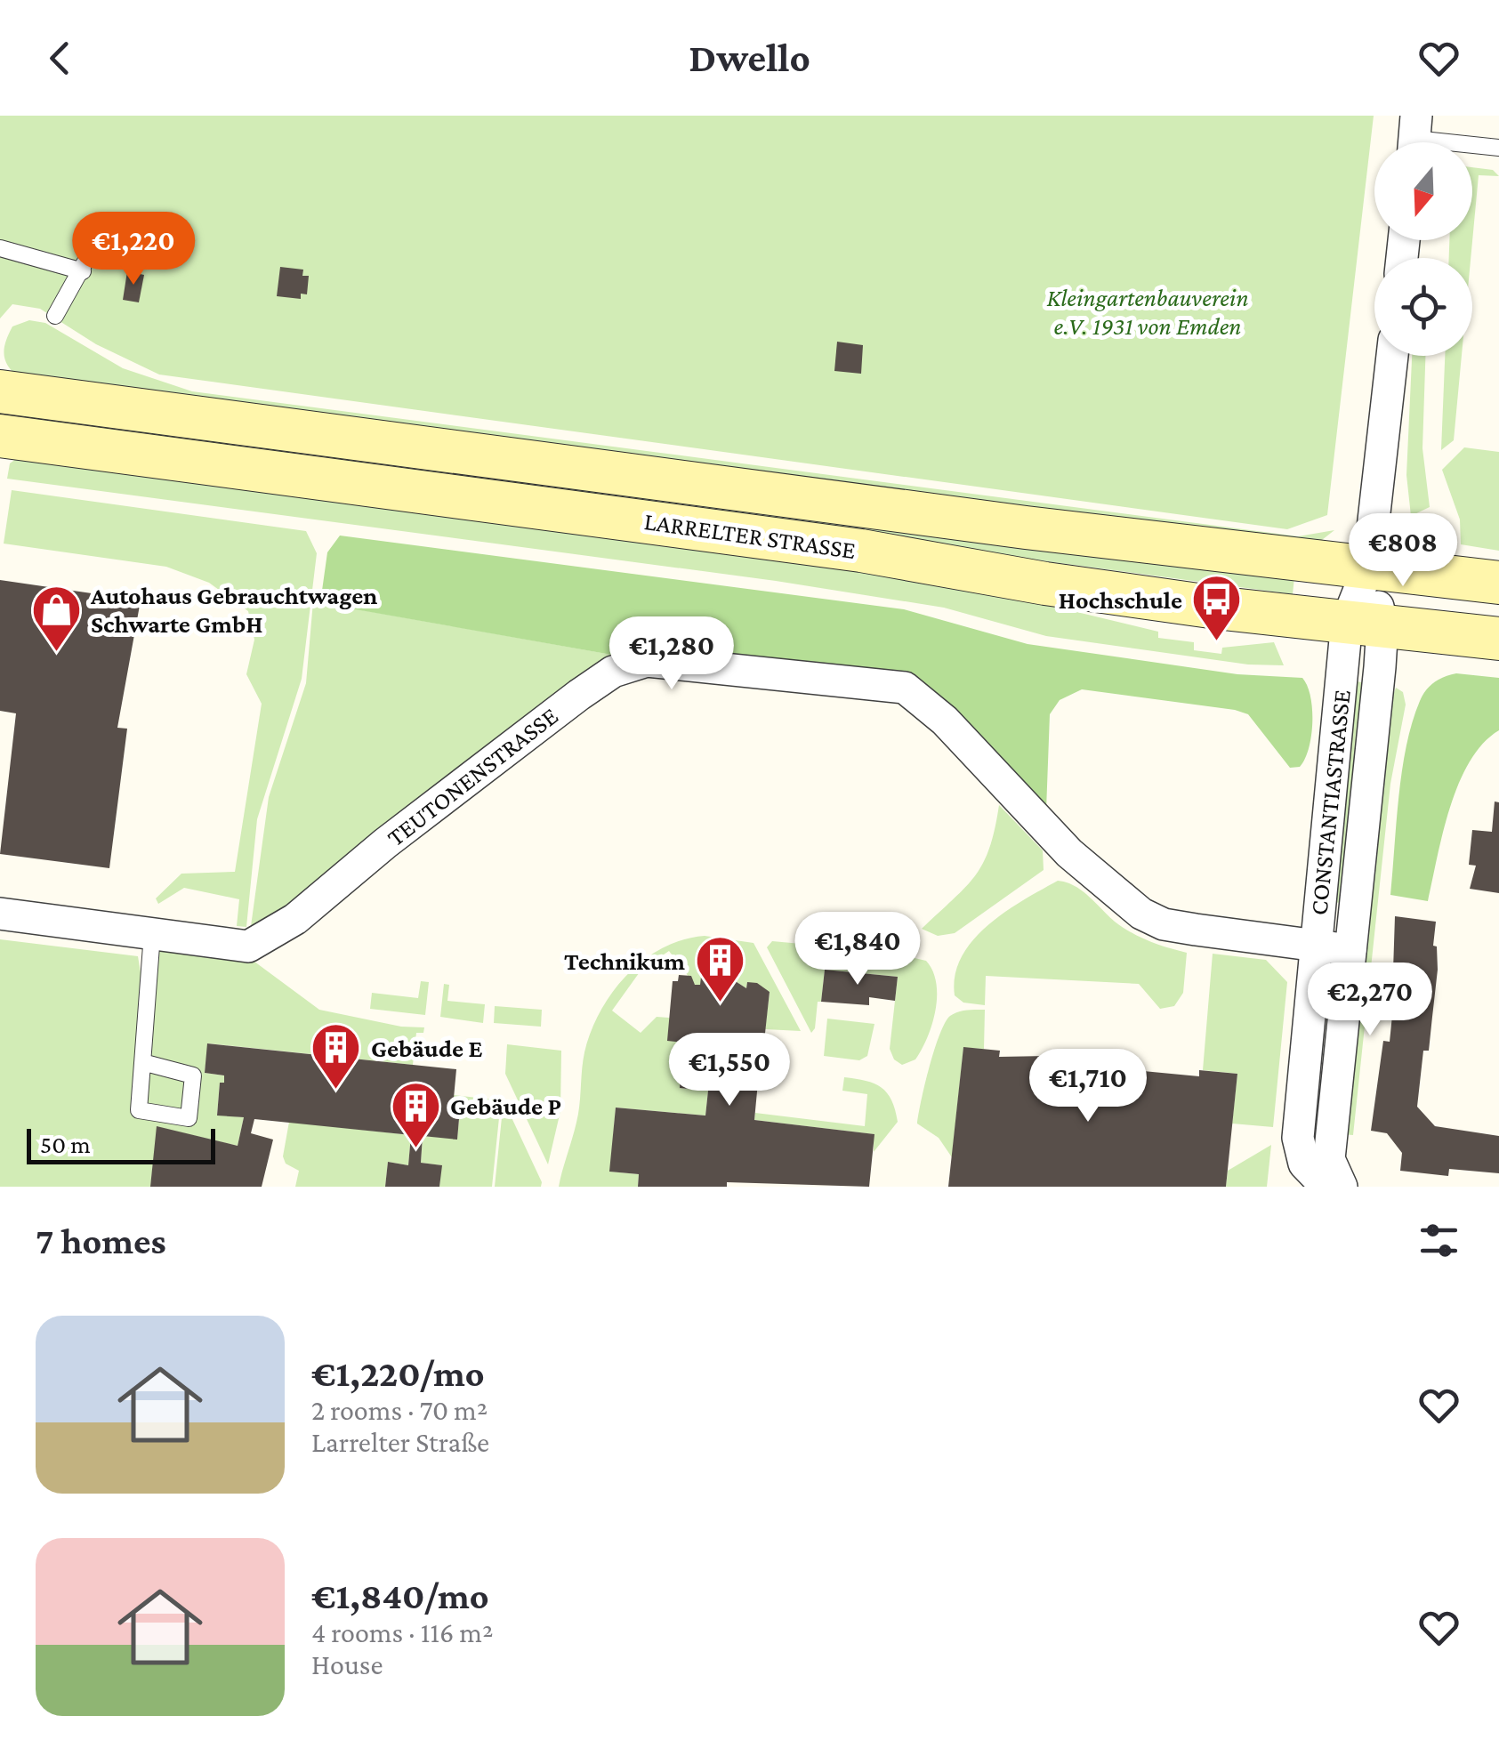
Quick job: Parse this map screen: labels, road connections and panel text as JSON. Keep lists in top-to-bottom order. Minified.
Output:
{"streets":{"street":["LARRELTER STRASSE","TEUTONENSTRASSE","CONSTANTIASTRASSE"]},"crossings":[["LARRELTER STRASSE","CONSTANTIASTRASSE"],["TEUTONENSTRASSE","CONSTANTIASTRASSE"]],"parks":["Kleingartenbauverein e.V. 1931 von Emden"],"places":{"bus stop":["Hochschule"],"shop":["Autohaus Gebrauchtwagen Schwarte GmbH"],"building":["Technikum","Gebäude E","Gebäude P"]},"scale_bar":"50 m","north":"bottom","page":{"header":"Dwello","price":["€1,220","€808","€1,280","€1,840","€2,270","€1,550","€1,710"],"scale":"50 m","heading":"7 homes","list":[{"name":"€1,220/mo","note":"2 rooms · 70 m² · Larrelter Straße"},{"name":"€1,840/mo","note":"4 rooms · 116 m² · House"}]}}
